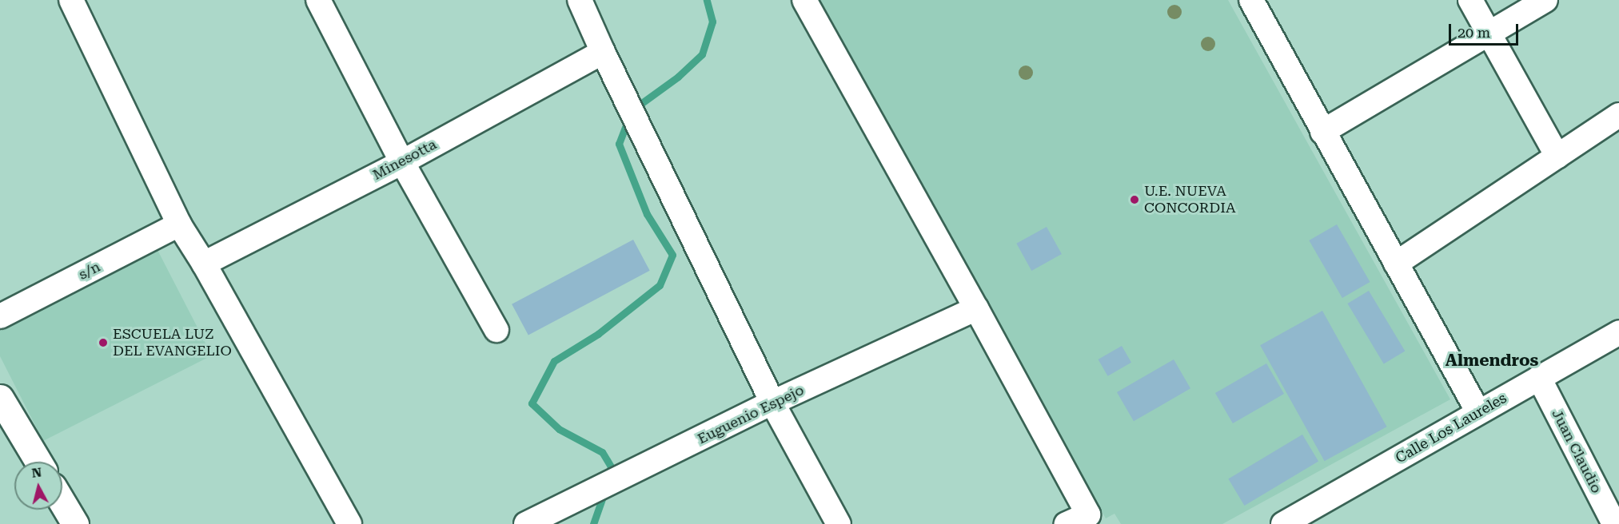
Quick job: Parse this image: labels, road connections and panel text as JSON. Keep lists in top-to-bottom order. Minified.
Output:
{"streets":{"street":["Minesotta","s/n","Euguenio Espejo","Calle Los Laureles","Juan Claudio"]},"crossings":[["Calle Los Laureles","Juan Claudio"]],"districts":["Almendros"],"places":["U.E. NUEVA CONCORDIA","ESCUELA LUZ DEL EVANGELIO"],"scale_bar":"20 m","north":"top"}
